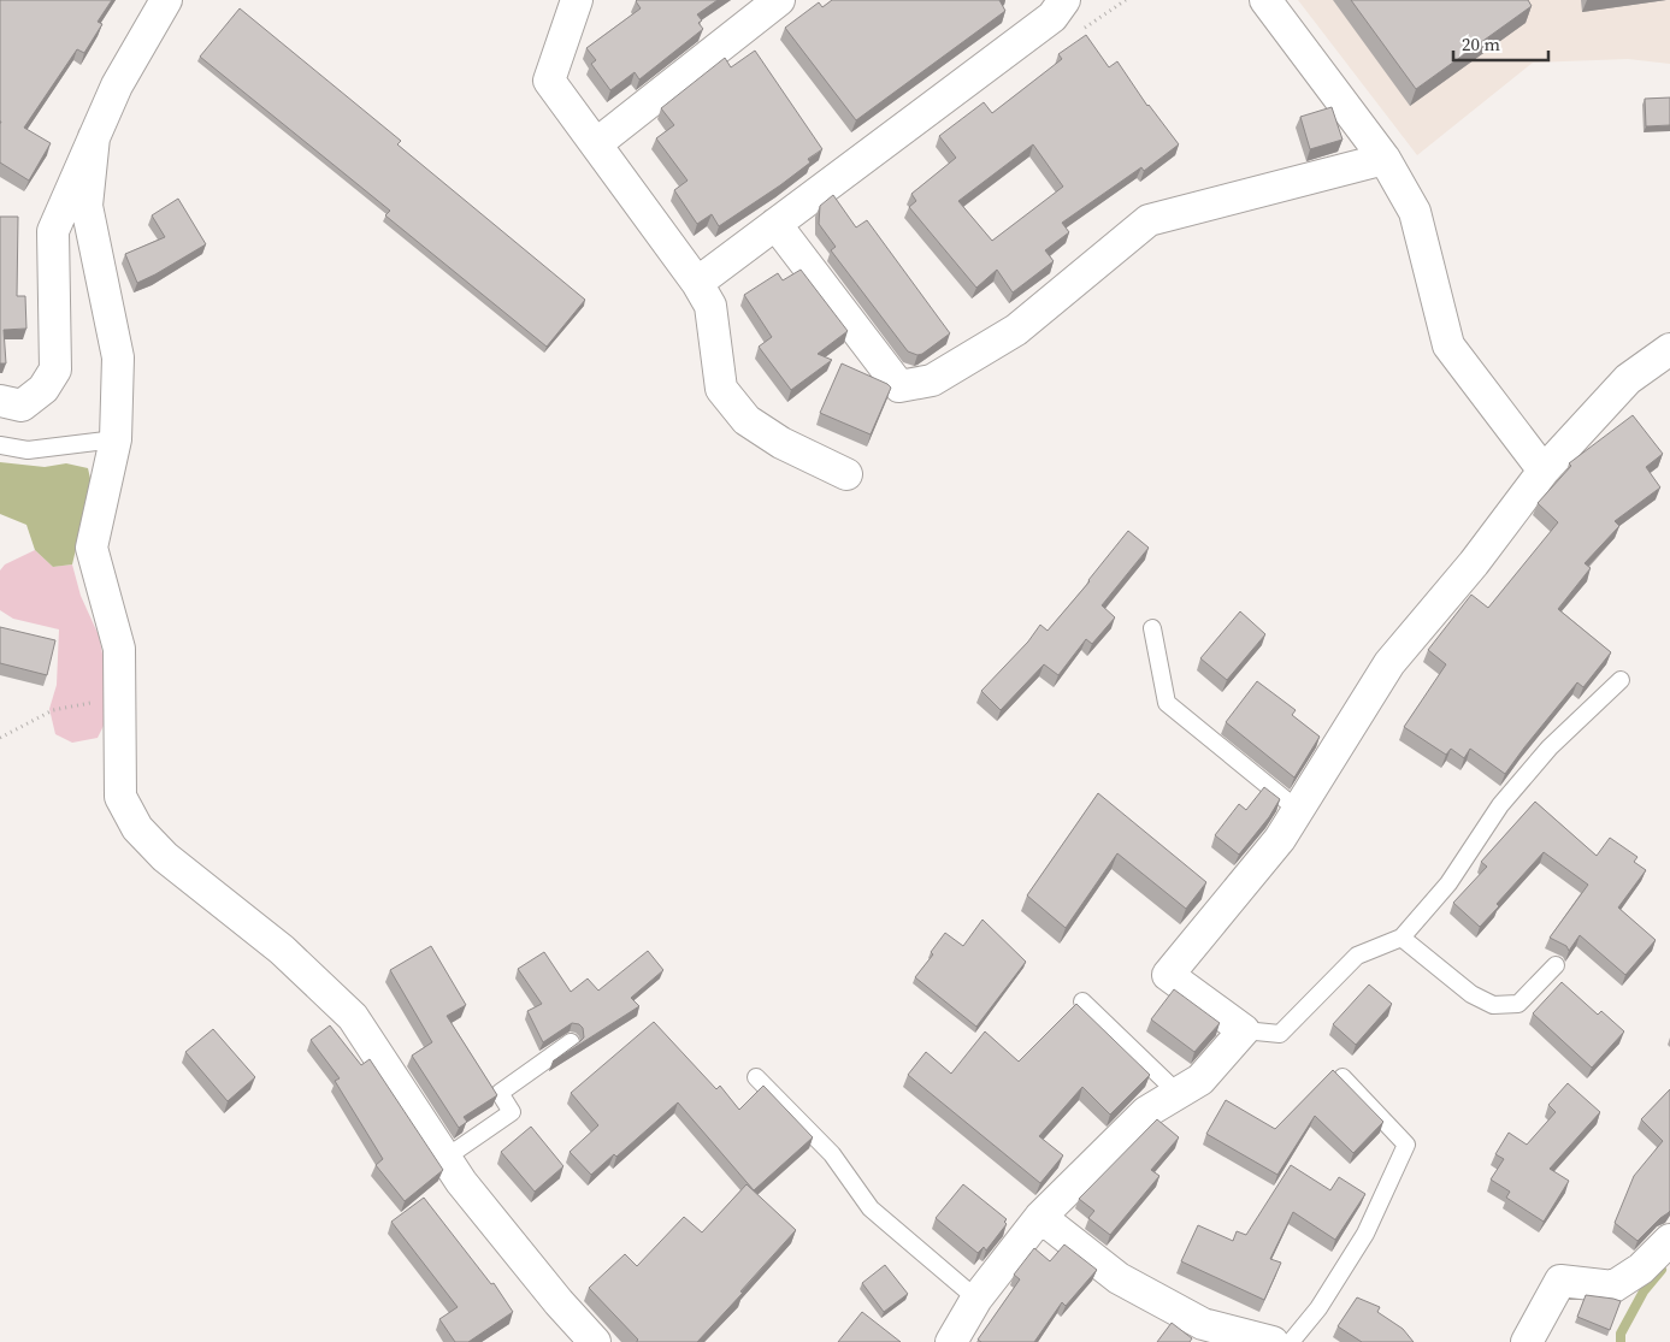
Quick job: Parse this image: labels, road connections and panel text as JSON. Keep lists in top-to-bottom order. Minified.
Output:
{"scale_bar":"20 m"}
